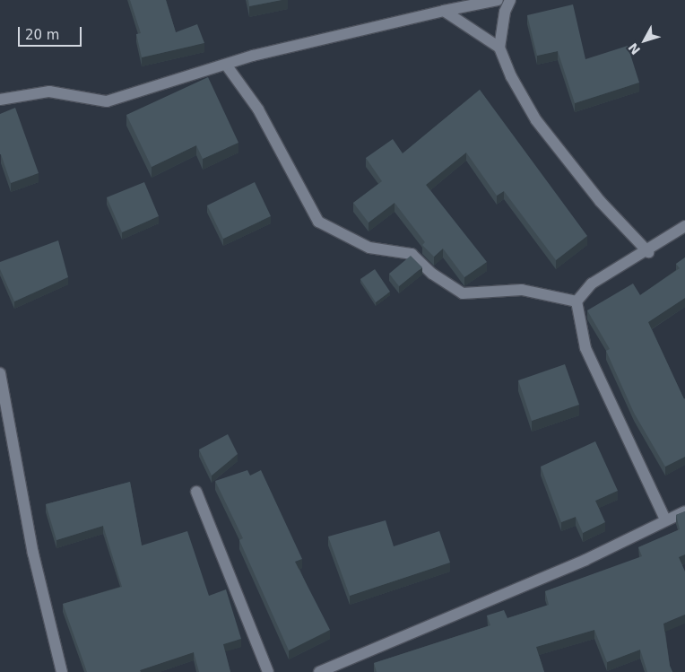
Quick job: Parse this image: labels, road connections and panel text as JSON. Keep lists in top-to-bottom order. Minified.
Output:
{"scale_bar":"20 m","north":"bottom left"}
